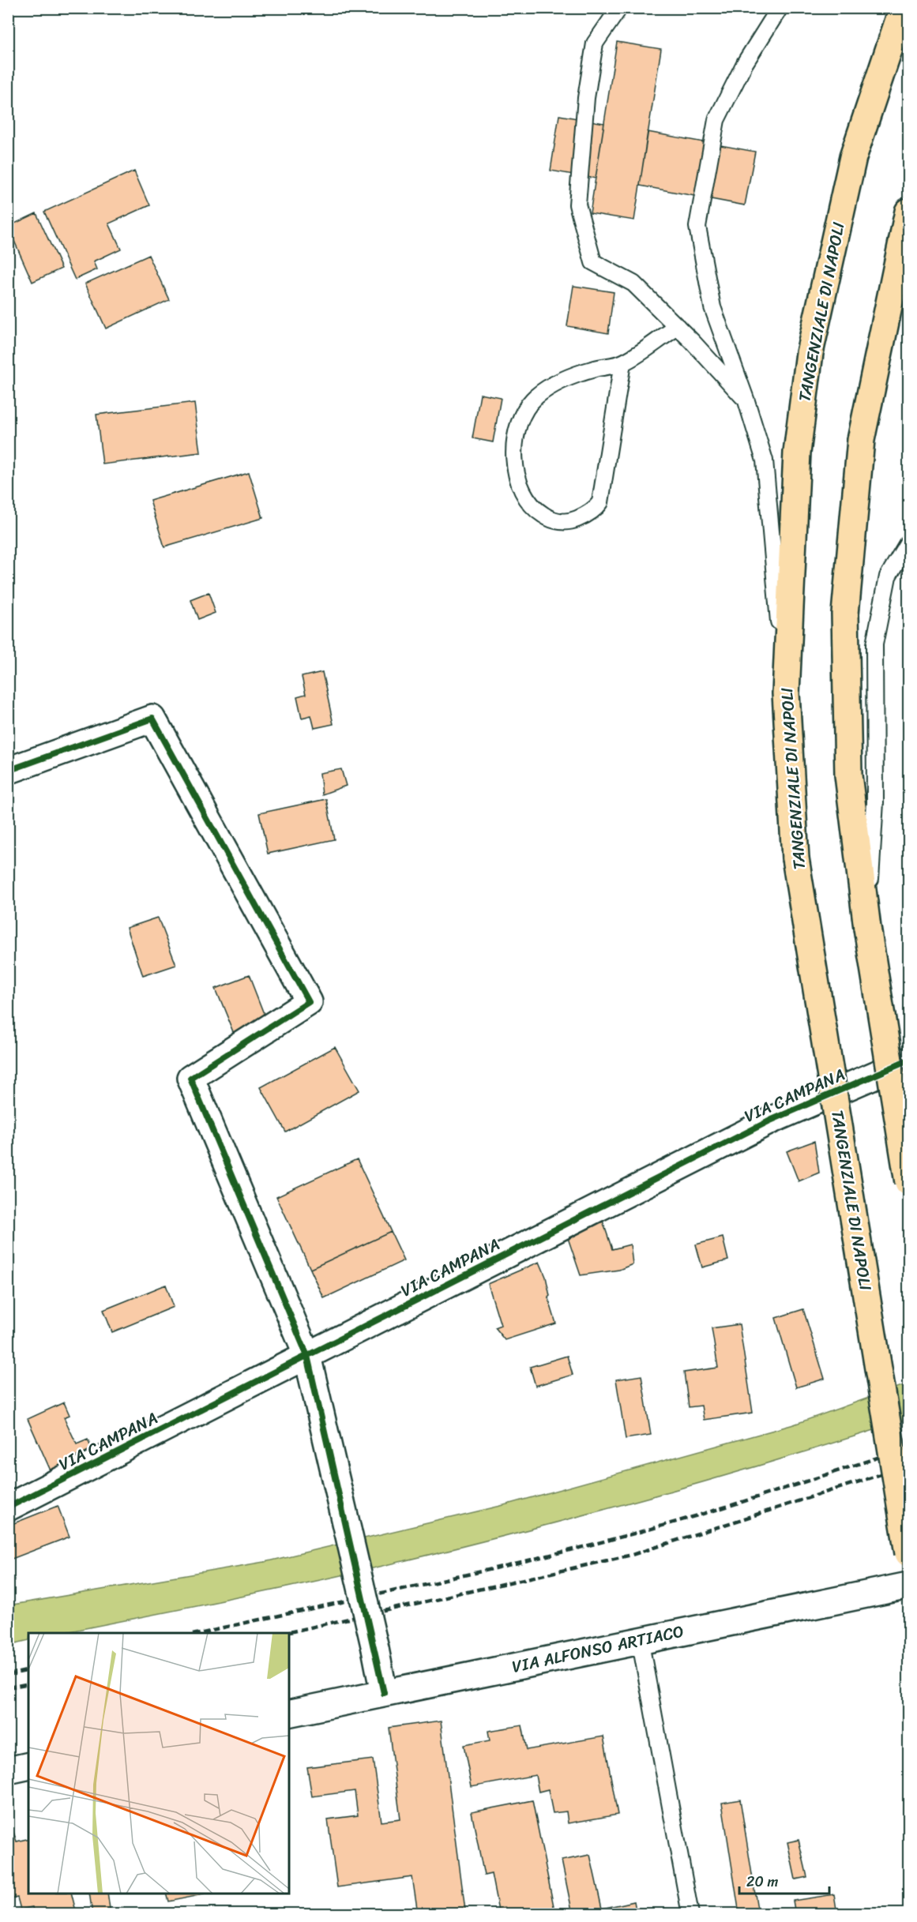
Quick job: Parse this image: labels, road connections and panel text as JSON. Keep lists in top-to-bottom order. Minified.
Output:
{"streets":{"highway":["TANGENZIALE DI NAPOLI"],"street":["VIA CAMPANA","VIA ALFONSO ARTIACO"]},"scale_bar":"20 m"}
